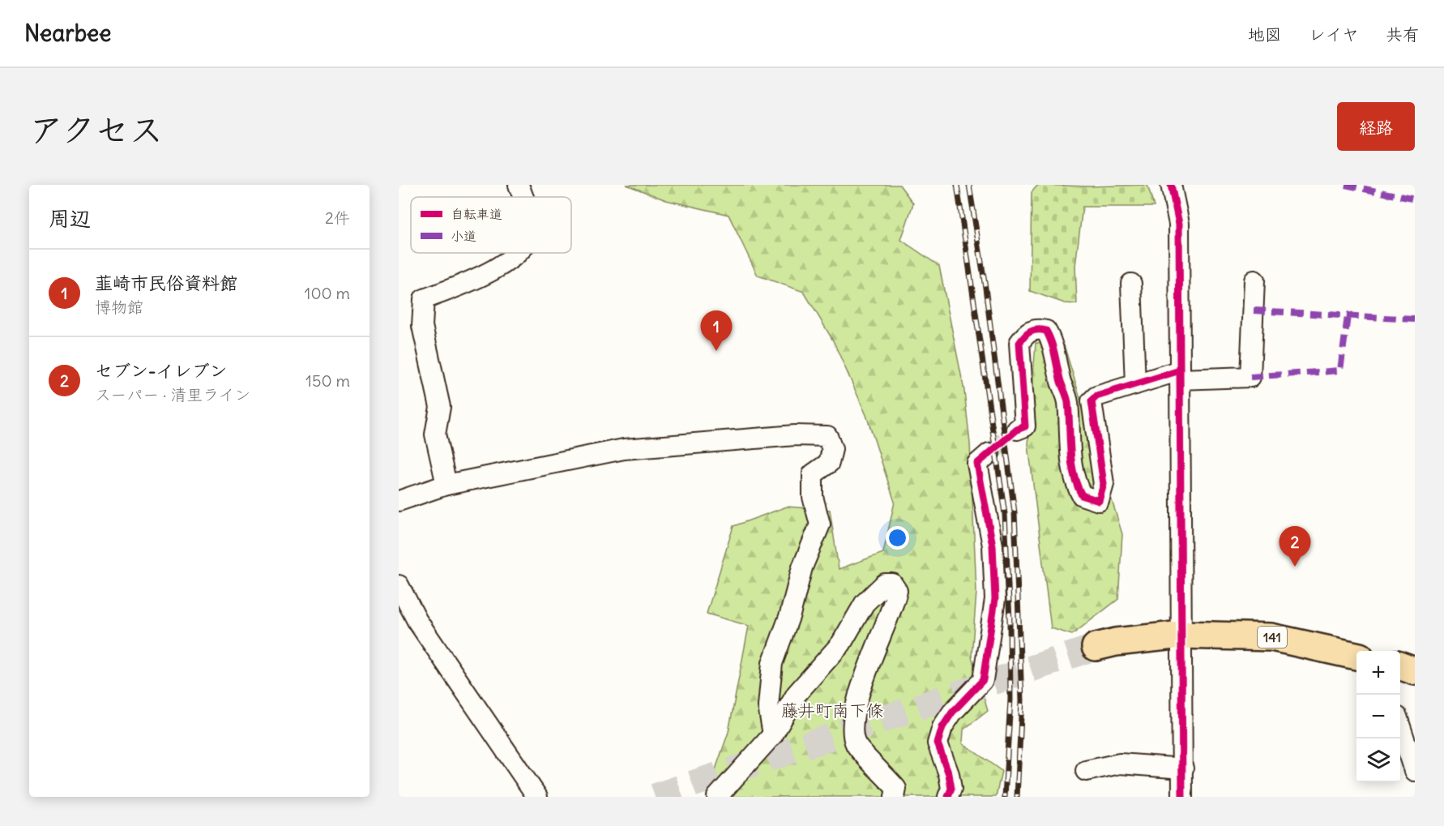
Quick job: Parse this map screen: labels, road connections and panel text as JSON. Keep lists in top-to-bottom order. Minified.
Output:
{"streets":{"highway":["141"]},"districts":["藤井町南下條"],"legend":["自転車道","小道"],"page":{"header":"Nearbee","nav":["地図","レイヤ","共有"],"title":"アクセス","buttons":"経路","heading":["周辺","2件"],"list":[{"mark":"1","name":"韮崎市民俗資料館","note":"博物館","value":"100 m"},{"mark":"2","name":"セブン-イレブン","note":"スーパー · 清里ライン","value":"150 m"}],"pins":["1","2"],"map_buttons":["+","−"]}}
